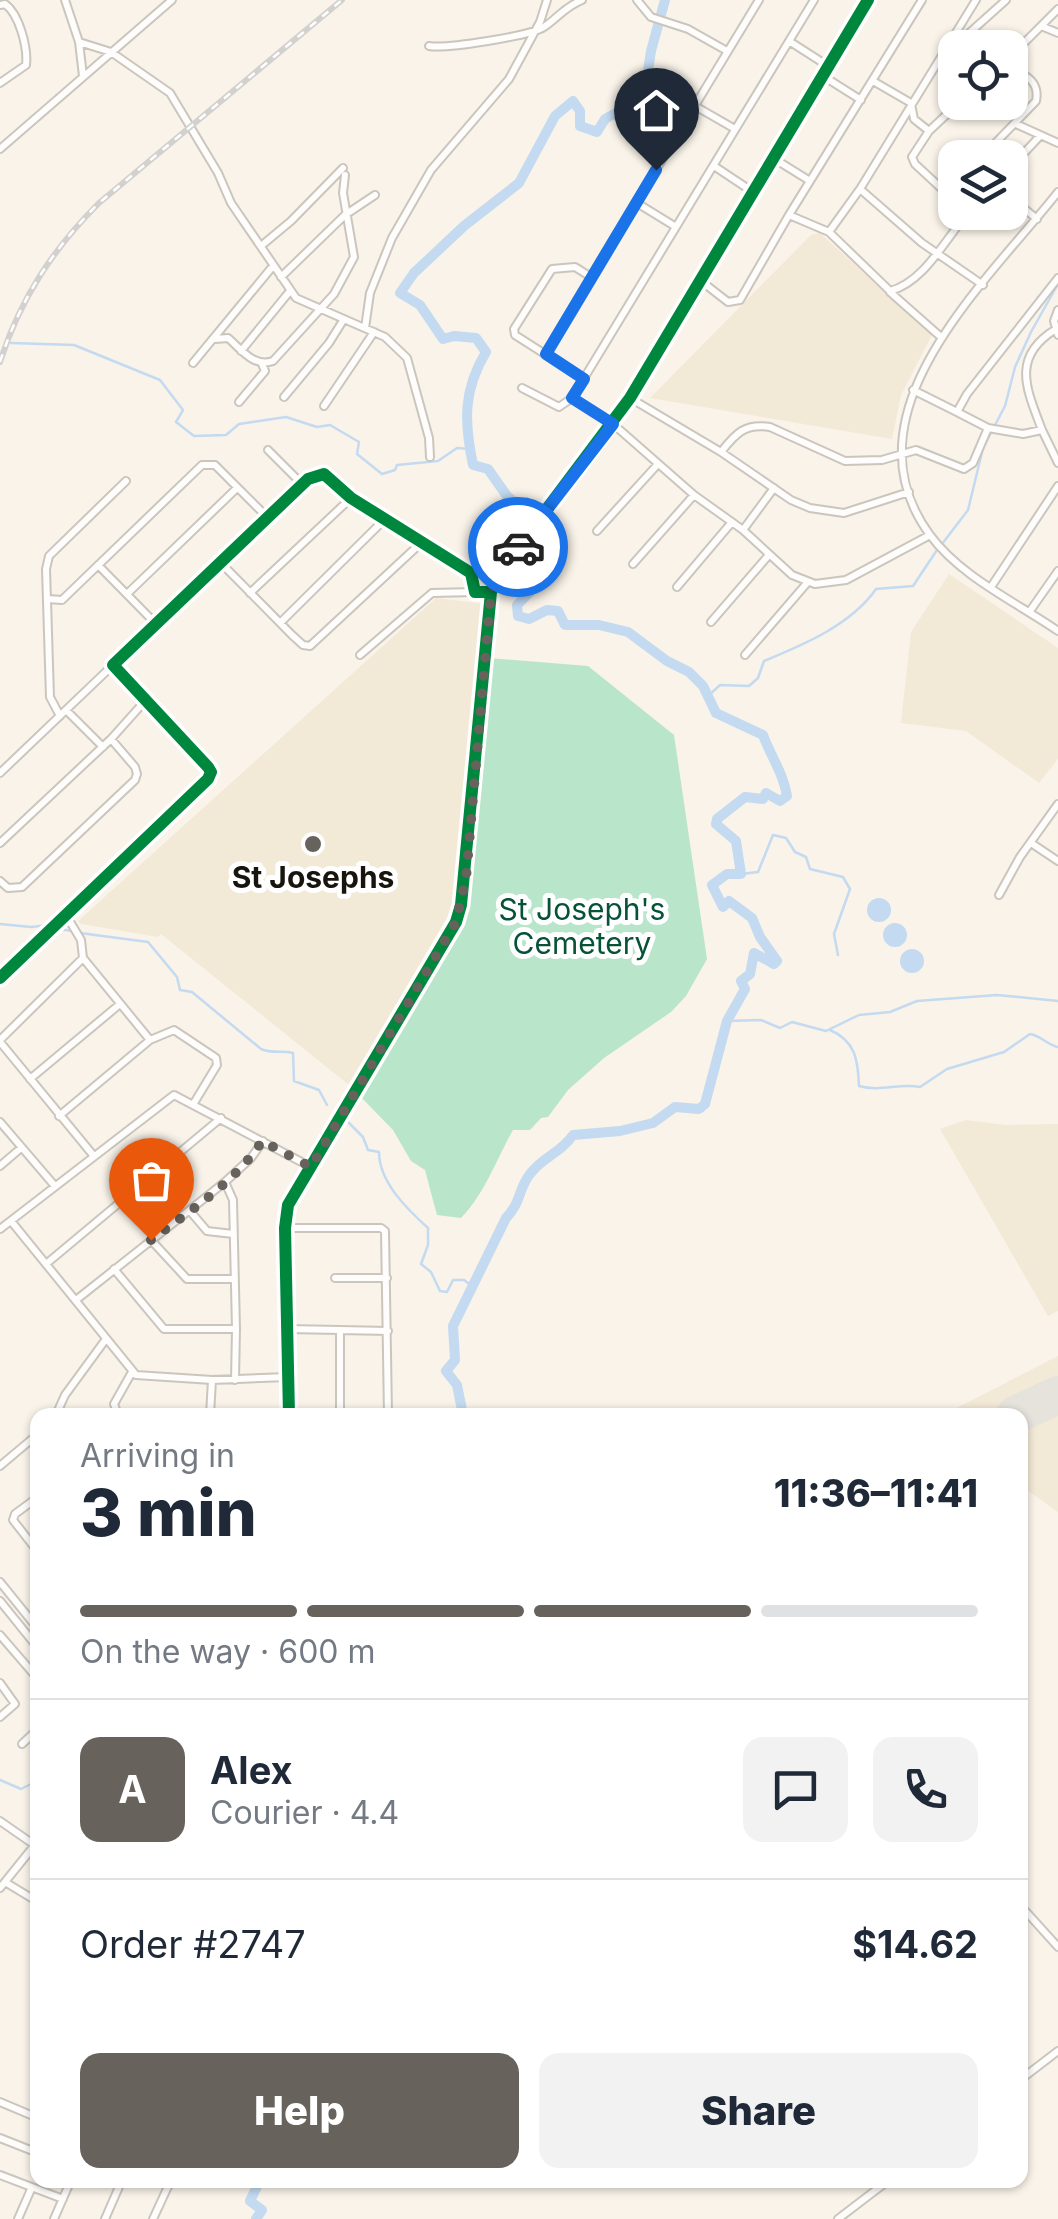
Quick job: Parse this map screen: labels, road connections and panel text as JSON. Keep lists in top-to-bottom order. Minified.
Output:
{"parks":["St Joseph's Cemetery"],"places":["St Josephs"],"page":{"heading":["3 min","Arriving in","11:36–11:41"],"panel":["Alex","Courier · 4.4","Order #2747","$14.62"],"bar":"On the way · 600 m","round":"A","buttons":["Help","Share"]}}
